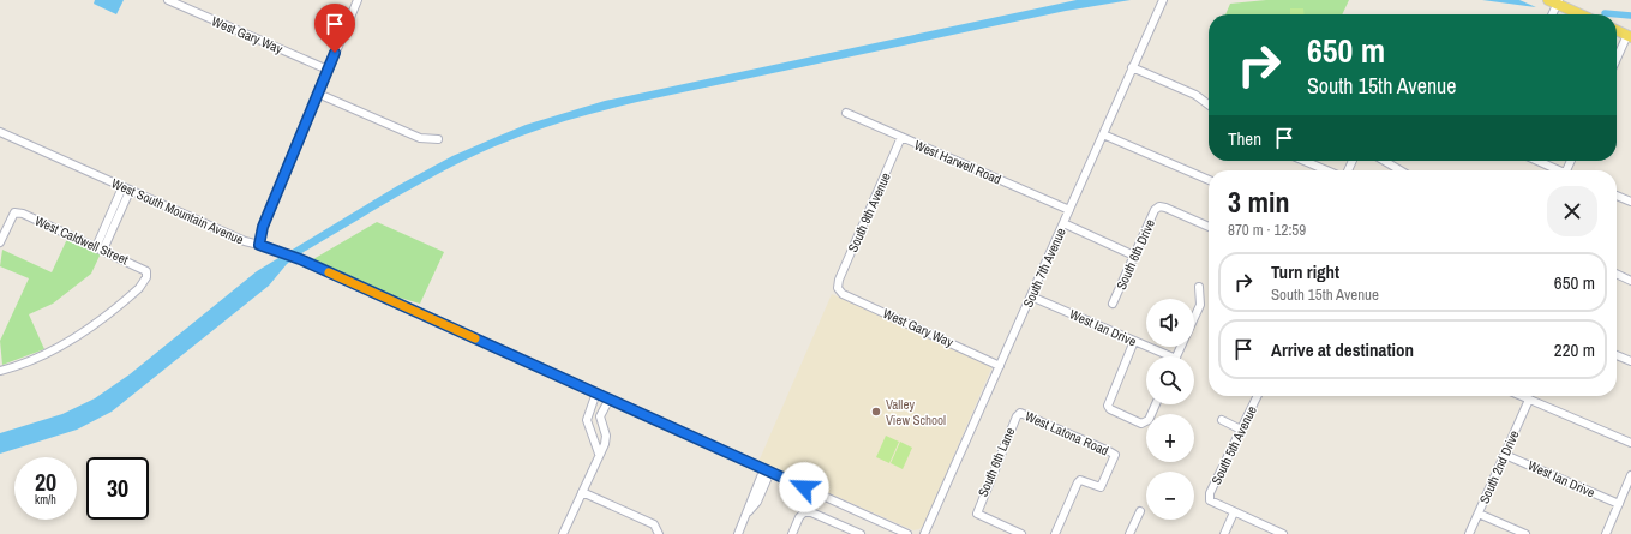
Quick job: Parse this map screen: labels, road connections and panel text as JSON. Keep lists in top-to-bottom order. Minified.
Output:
{"streets":{"street":["West Gary Way","West Harwell Road","West South Mountain Avenue","South 9th Avenue","West Caldwell Street","South 6th Drive","South 7th Avenue","West Ian Drive","West Latona Road","South 5th Avenue","South 6th Lane","South 2nd Drive"]},"crossings":[["West Gary Way","South 9th Avenue"],["West Gary Way","South 7th Avenue"],["West Harwell Road","South 9th Avenue"],["West Harwell Road","South 7th Avenue"],["South 7th Avenue","West Ian Drive"],["West Ian Drive","South 2nd Drive"],["West Latona Road","South 6th Lane"]],"places":["Valley View School"],"page":{"turn":["650 m","South 15th Avenue"],"then":"Then","heading":["3 min","870 m · 12:59"],"list":[{"name":"Turn right","note":"South 15th Avenue","value":"650 m"},{"name":"Arrive at destination","value":"220 m"}],"map_buttons":["+","−"],"speed":"20 km/h","limit":"30"}}
